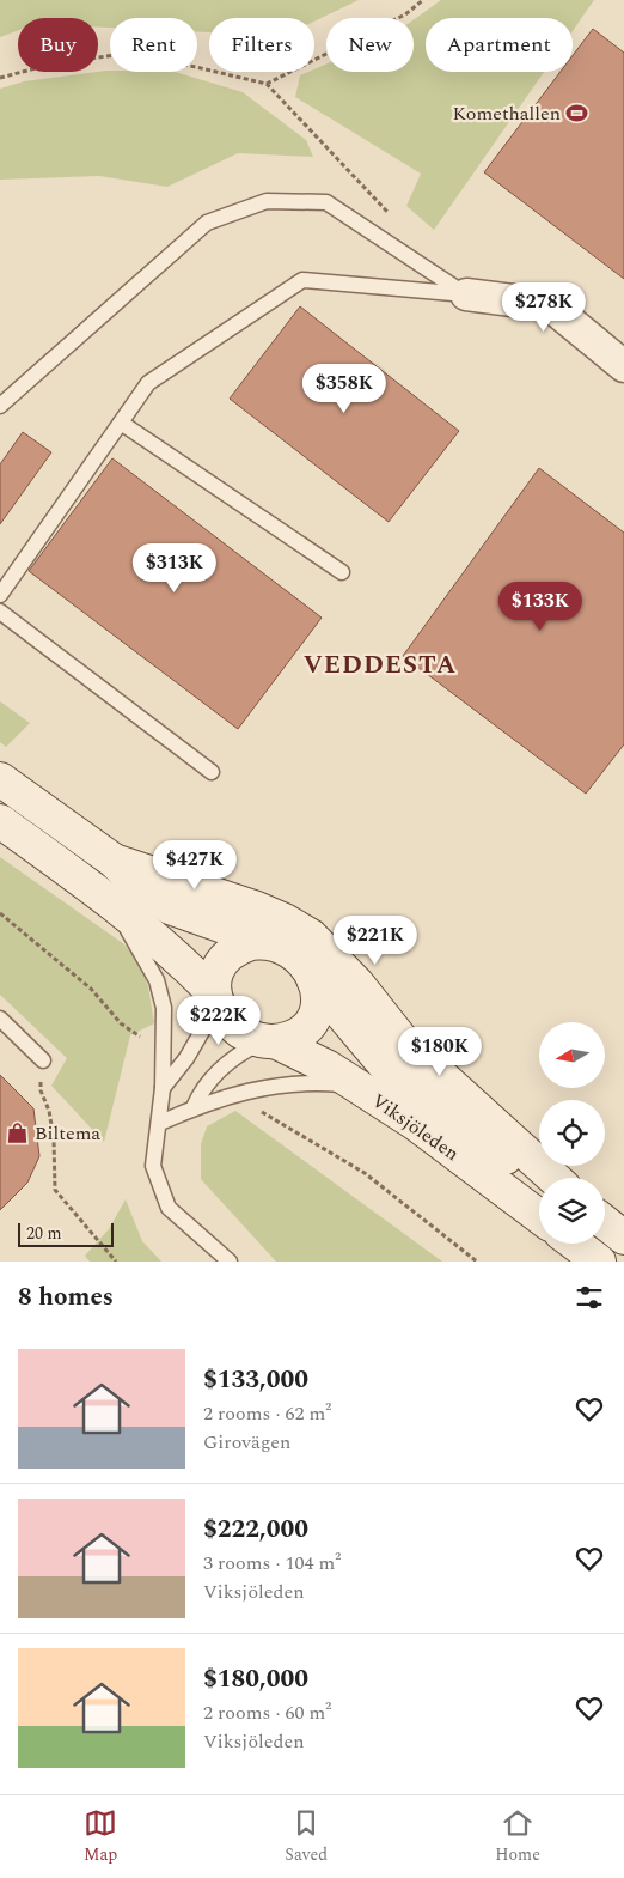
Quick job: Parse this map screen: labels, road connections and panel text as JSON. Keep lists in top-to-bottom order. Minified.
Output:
{"streets":{"main road":["Viksjöleden"]},"districts":["VEDDESTA"],"places":{"sports":["Komethallen"],"shop":["Biltema"]},"scale_bar":"20 m","north":"left","page":{"chip":["Buy","Rent","Filters","New","Apartment"],"price":["$278K","$358K","$313K","$133K","$427K","$221K","$222K","$180K"],"scale":"20 m","heading":"8 homes","list":[{"name":"$133,000","note":"2 rooms · 62 m² · Girovägen"},{"name":"$222,000","note":"3 rooms · 104 m² · Viksjöleden"},{"name":"$180,000","note":"2 rooms · 60 m² · Viksjöleden"}],"tabs":["Map","Saved","Home"]}}
